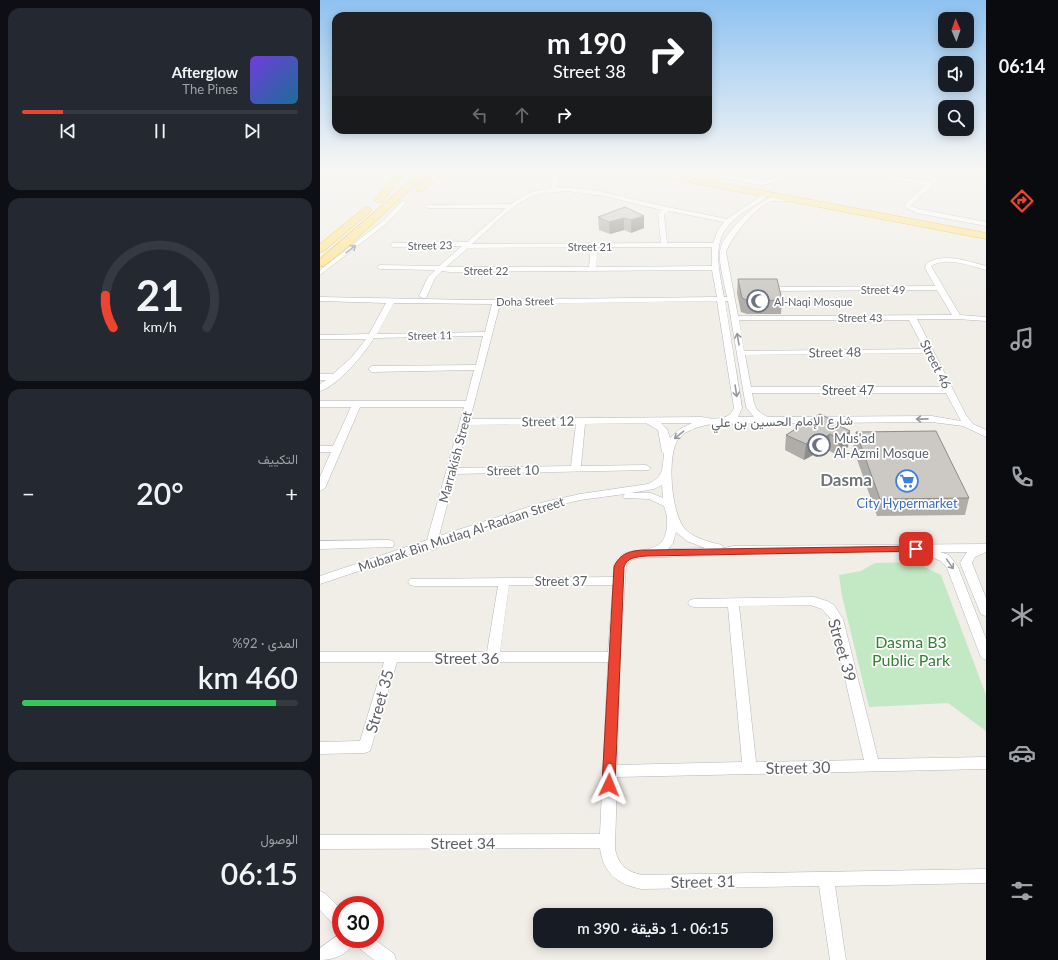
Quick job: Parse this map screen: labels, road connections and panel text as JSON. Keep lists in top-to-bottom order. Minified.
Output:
{"streets":{"street":["Street 23","Street 21","Street 22","Street 49","Doha Street","Street 43","Street 11","Street 48","Street 46","Street 47","Street 12","شارع الإمام الحسين بن علي","Marrakish Street","Street 10","Mubarak Bin Mutlaq Al-Radaan Street","Street 37","Street 39","Street 36","Street 35","Street 30","Street 34","Street 31"]},"crossings":[["Street 23","Street 21"],["Doha Street","Marrakish Street"],["Street 43","Street 46"],["Street 11","Marrakish Street"],["Street 48","Street 46"],["Street 46","Street 47"],["Street 46","شارع الإمام الحسين بن علي"],["Street 12","شارع الإمام الحسين بن علي"],["Street 12","Marrakish Street"],["شارع الإمام الحسين بن علي","Mubarak Bin Mutlaq Al-Radaan Street"],["Marrakish Street","Street 10"],["Marrakish Street","Mubarak Bin Mutlaq Al-Radaan Street"],["Street 37","Street 31"],["Street 39","Street 30"],["Street 36","Street 35"],["Street 36","Street 31"],["Street 30","Street 31"],["Street 34","Street 31"]],"districts":["Dasma"],"parks":["Dasma B3 Public Park"],"places":{"mosque":["Al-Naqi Mosque","Mus'ad Al-Azmi Mosque"],"supermarket":["City Hypermarket"]},"north":"top","page":{"tabs":"06:14","turn":["190 m","Street 38"],"song":["Afterglow","The Pines"],"tile":["التكييف",["المدى · 92%","460 km"],["الوصول","06:15"]],"heat":["−","20°","+"],"limit":"30","trip":"06:15 · 1 دقيقة · 390 m","gauge":["21","km/h"]}}
